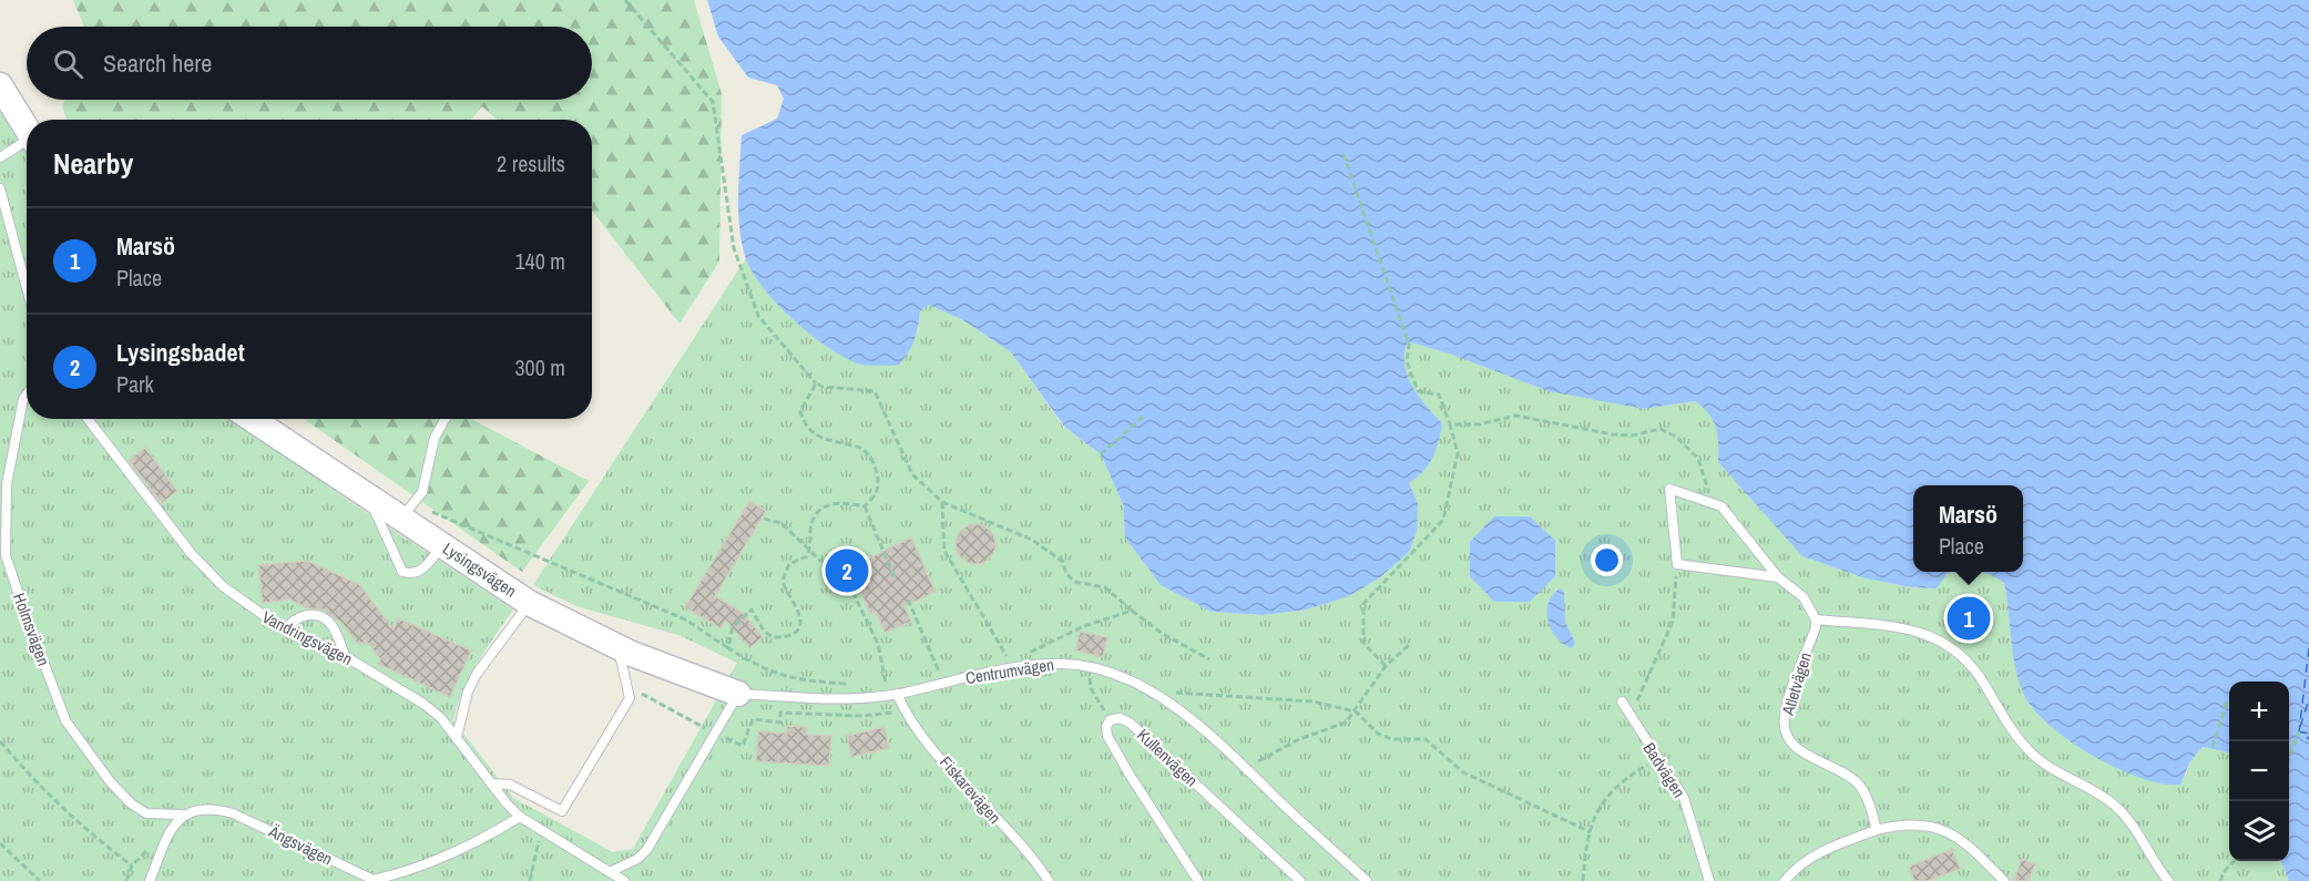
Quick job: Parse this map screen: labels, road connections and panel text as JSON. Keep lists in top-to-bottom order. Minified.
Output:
{"streets":{"street":["Lysingsvägen"],"lane":["Holmsvägen","Vandringsvägen","Centrumvägen","Atletvägen","Kullenvägen","Badvägen","Fiskarevägen","Ängsvägen"]},"crossings":[["Lysingsvägen","Vandringsvägen"],["Lysingsvägen","Centrumvägen"],["Holmsvägen","Ängsvägen"],["Vandringsvägen","Ängsvägen"],["Centrumvägen","Fiskarevägen"]],"page":{"search":"Search here","heading":["Nearby","2 results"],"list":[{"mark":"1","name":"Marsö","note":"Place","value":"140 m"},{"mark":"2","name":"Lysingsbadet","note":"Park","value":"300 m"}],"popup":["Marsö","Place"],"pins":["2","1"],"map_buttons":["+","−"]}}
